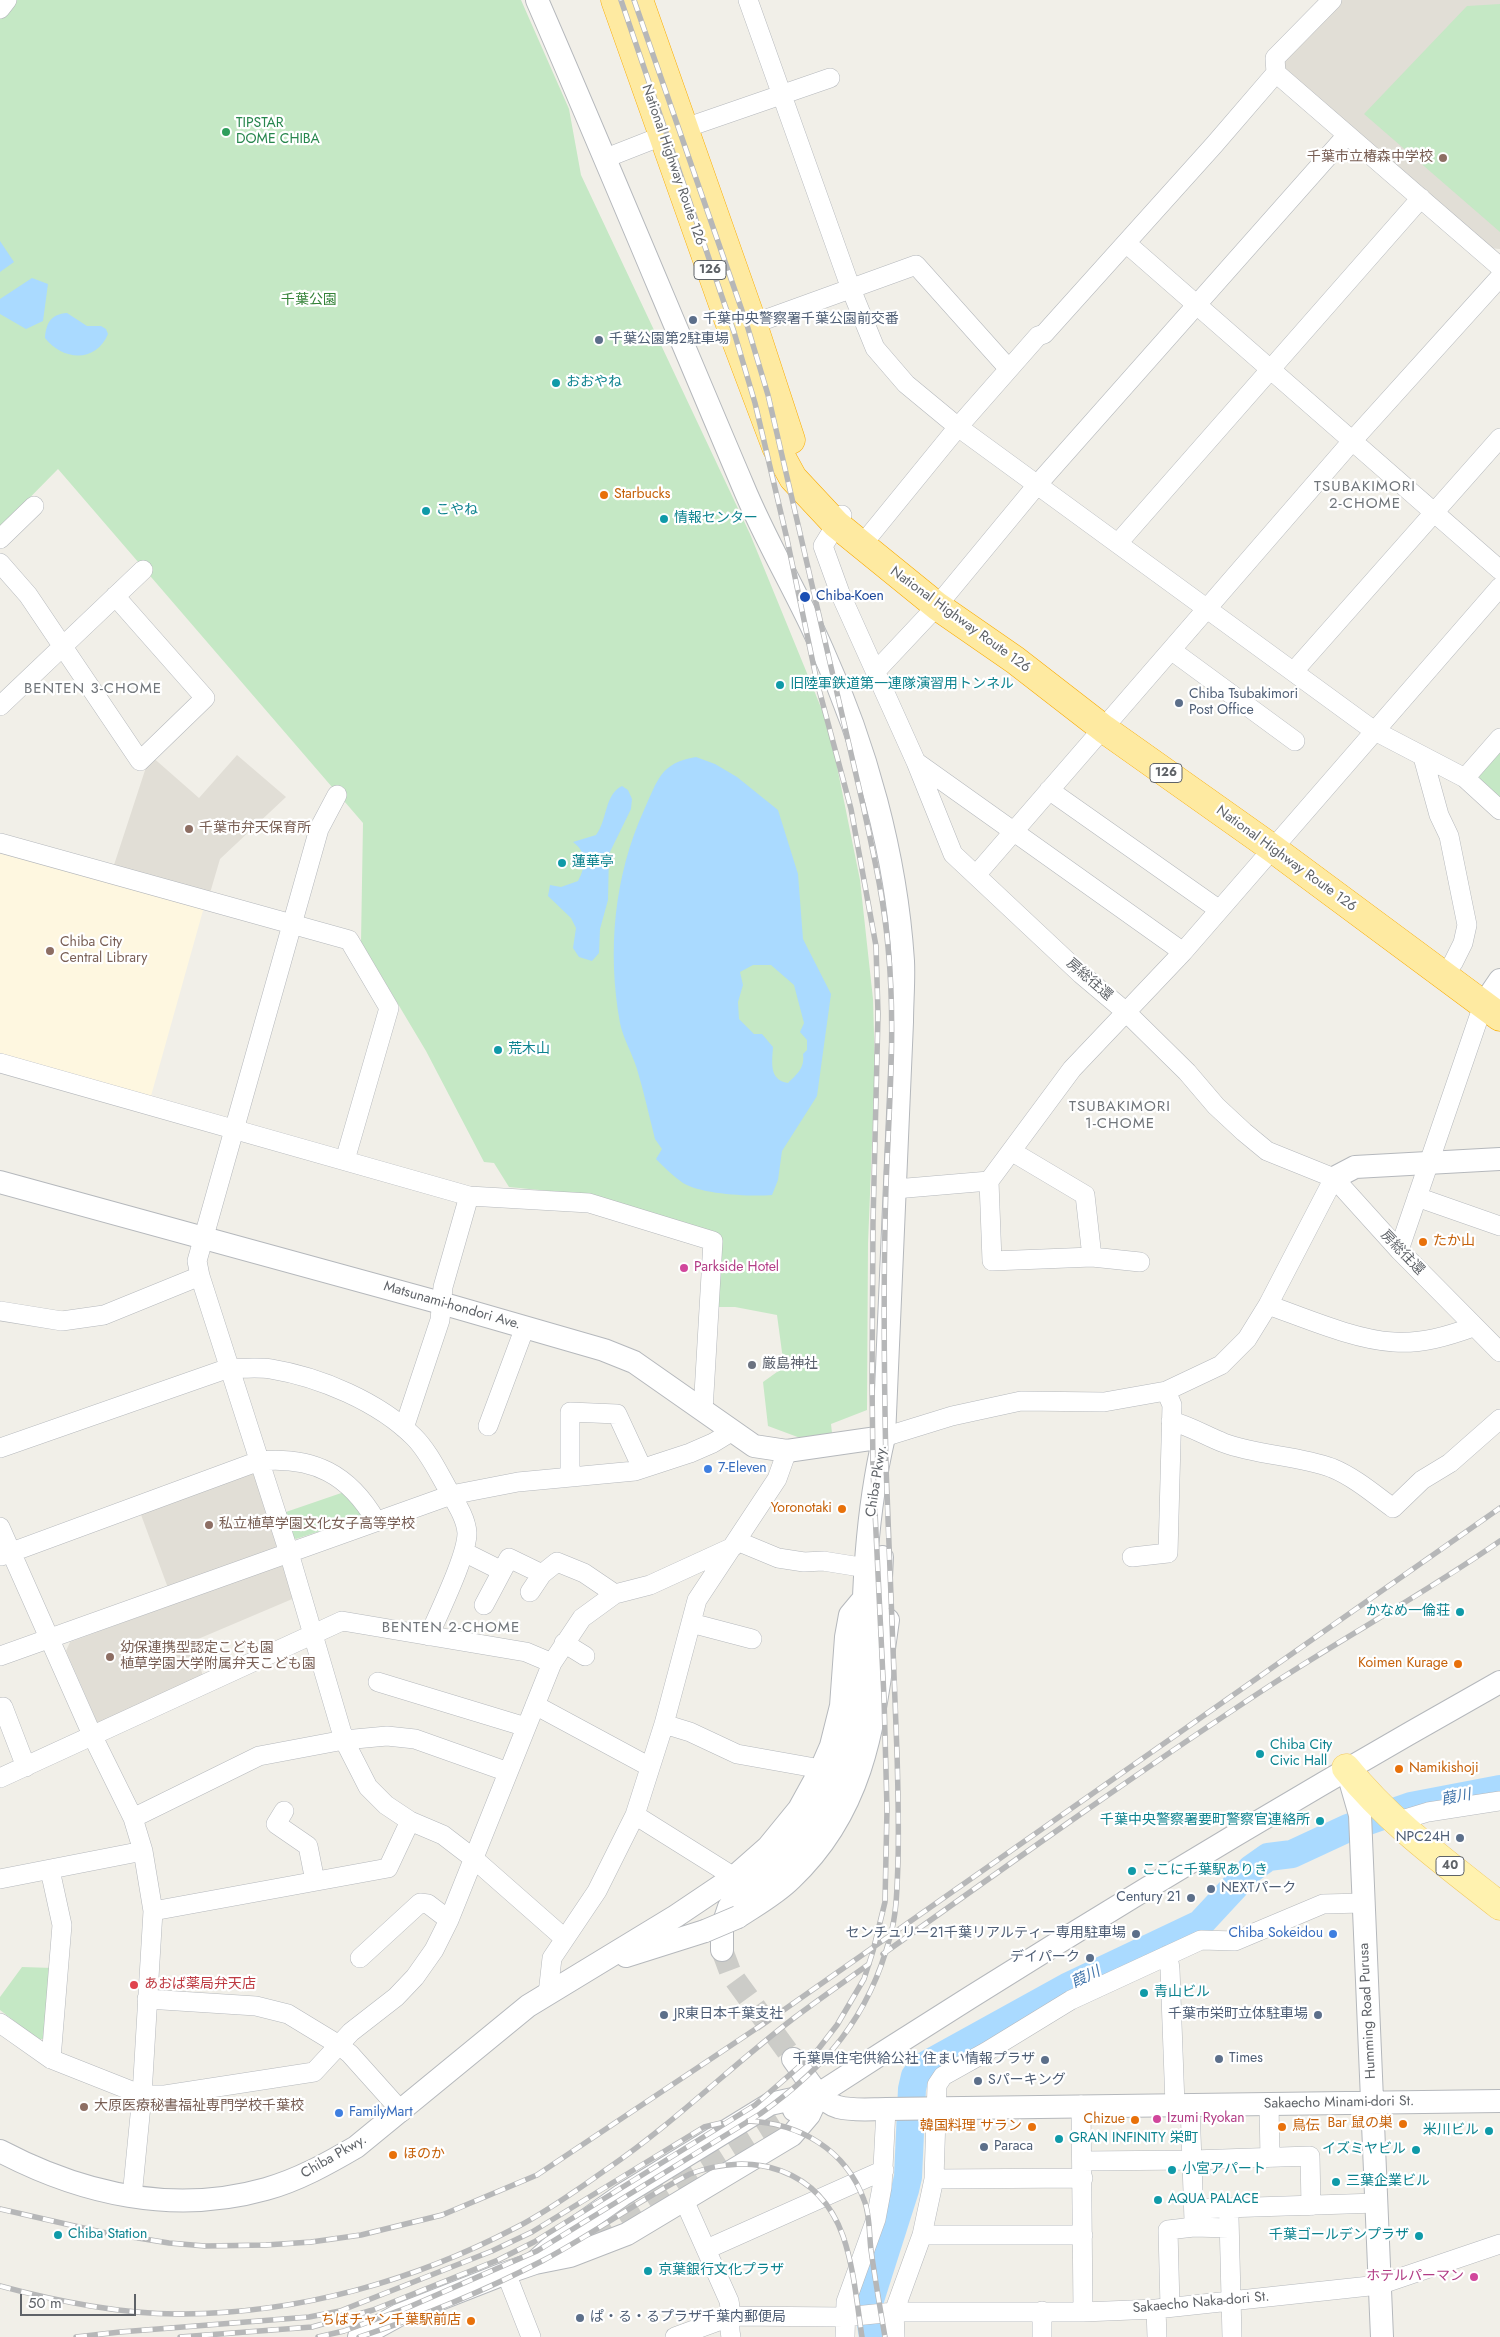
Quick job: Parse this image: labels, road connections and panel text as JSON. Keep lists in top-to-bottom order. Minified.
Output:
{"streets":{"highway":["National Highway Route 126","126"],"main road":["40"],"street":["房総往還","Matsunami-hondori Ave.","Chiba Pkwy.","Humming Road Purusa","Sakaecho Minami-dori St.","Sakaecho Naka-dori St."]},"crossings":[["National Highway Route 126","房総往還"],["Matsunami-hondori Ave.","Chiba Pkwy."],["40","Humming Road Purusa"],["Humming Road Purusa","Sakaecho Minami-dori St."],["Humming Road Purusa","Sakaecho Naka-dori St."]],"districts":["TSUBAKIMORI 2-CHOME","BENTEN 3-CHOME","TSUBAKIMORI 1-CHOME","BENTEN 2-CHOME"],"water":["葭川"],"parks":["千葉公園"],"places":["TIPSTAR DOME CHIBA","千葉市立椿森中学校","千葉中央警察署千葉公園前交番","千葉公園第2駐車場","おおやね","Starbucks","こやね","情報センター","Chiba-Koen","旧陸軍鉄道第一連隊演習用トンネル","Chiba Tsubakimori Post Office","千葉市弁天保育所","蓮華亭","Chiba City Central Library","荒木山","たか山","Parkside Hotel","厳島神社","7-Eleven","Yoronotaki","私立植草学園文化女子高等学校","かなめ一倫荘","幼保連携型認定こども園 植草学園大学附属弁天こども園","Koimen Kurage","Chiba City Civic Hall","Namikishoji","千葉中央警察署要町警察官連絡所","NPC24H","ここに千葉駅ありき","NEXTパーク","Century 21","センチュリー21千葉リアルティー専用駐車場","Chiba Sokeidou","デイパーク","あおば薬局弁天店","青山ビル","JR東日本千葉支社","千葉市栄町立体駐車場","Times","千葉県住宅供給公社 住まい情報プラザ","Sパーキング","大原医療秘書福祉専門学校千葉校","FamilyMart","Izumi Ryokan","Chizue","Bar 鼠の巣","韓国料理 サラン","鳥伝","米川ビル","GRAN INFINITY 栄町","Paraca","イズミヤビル","ほのか","小宮アパート","三葉企業ビル","AQUA PALACE","Chiba Station","千葉ゴールデンプラザ","京葉銀行文化プラザ","ホテルパーマン","ぱ・る・るプラザ千葉内郵便局","ちばチャン千葉駅前店"],"scale_bar":"50 m"}
